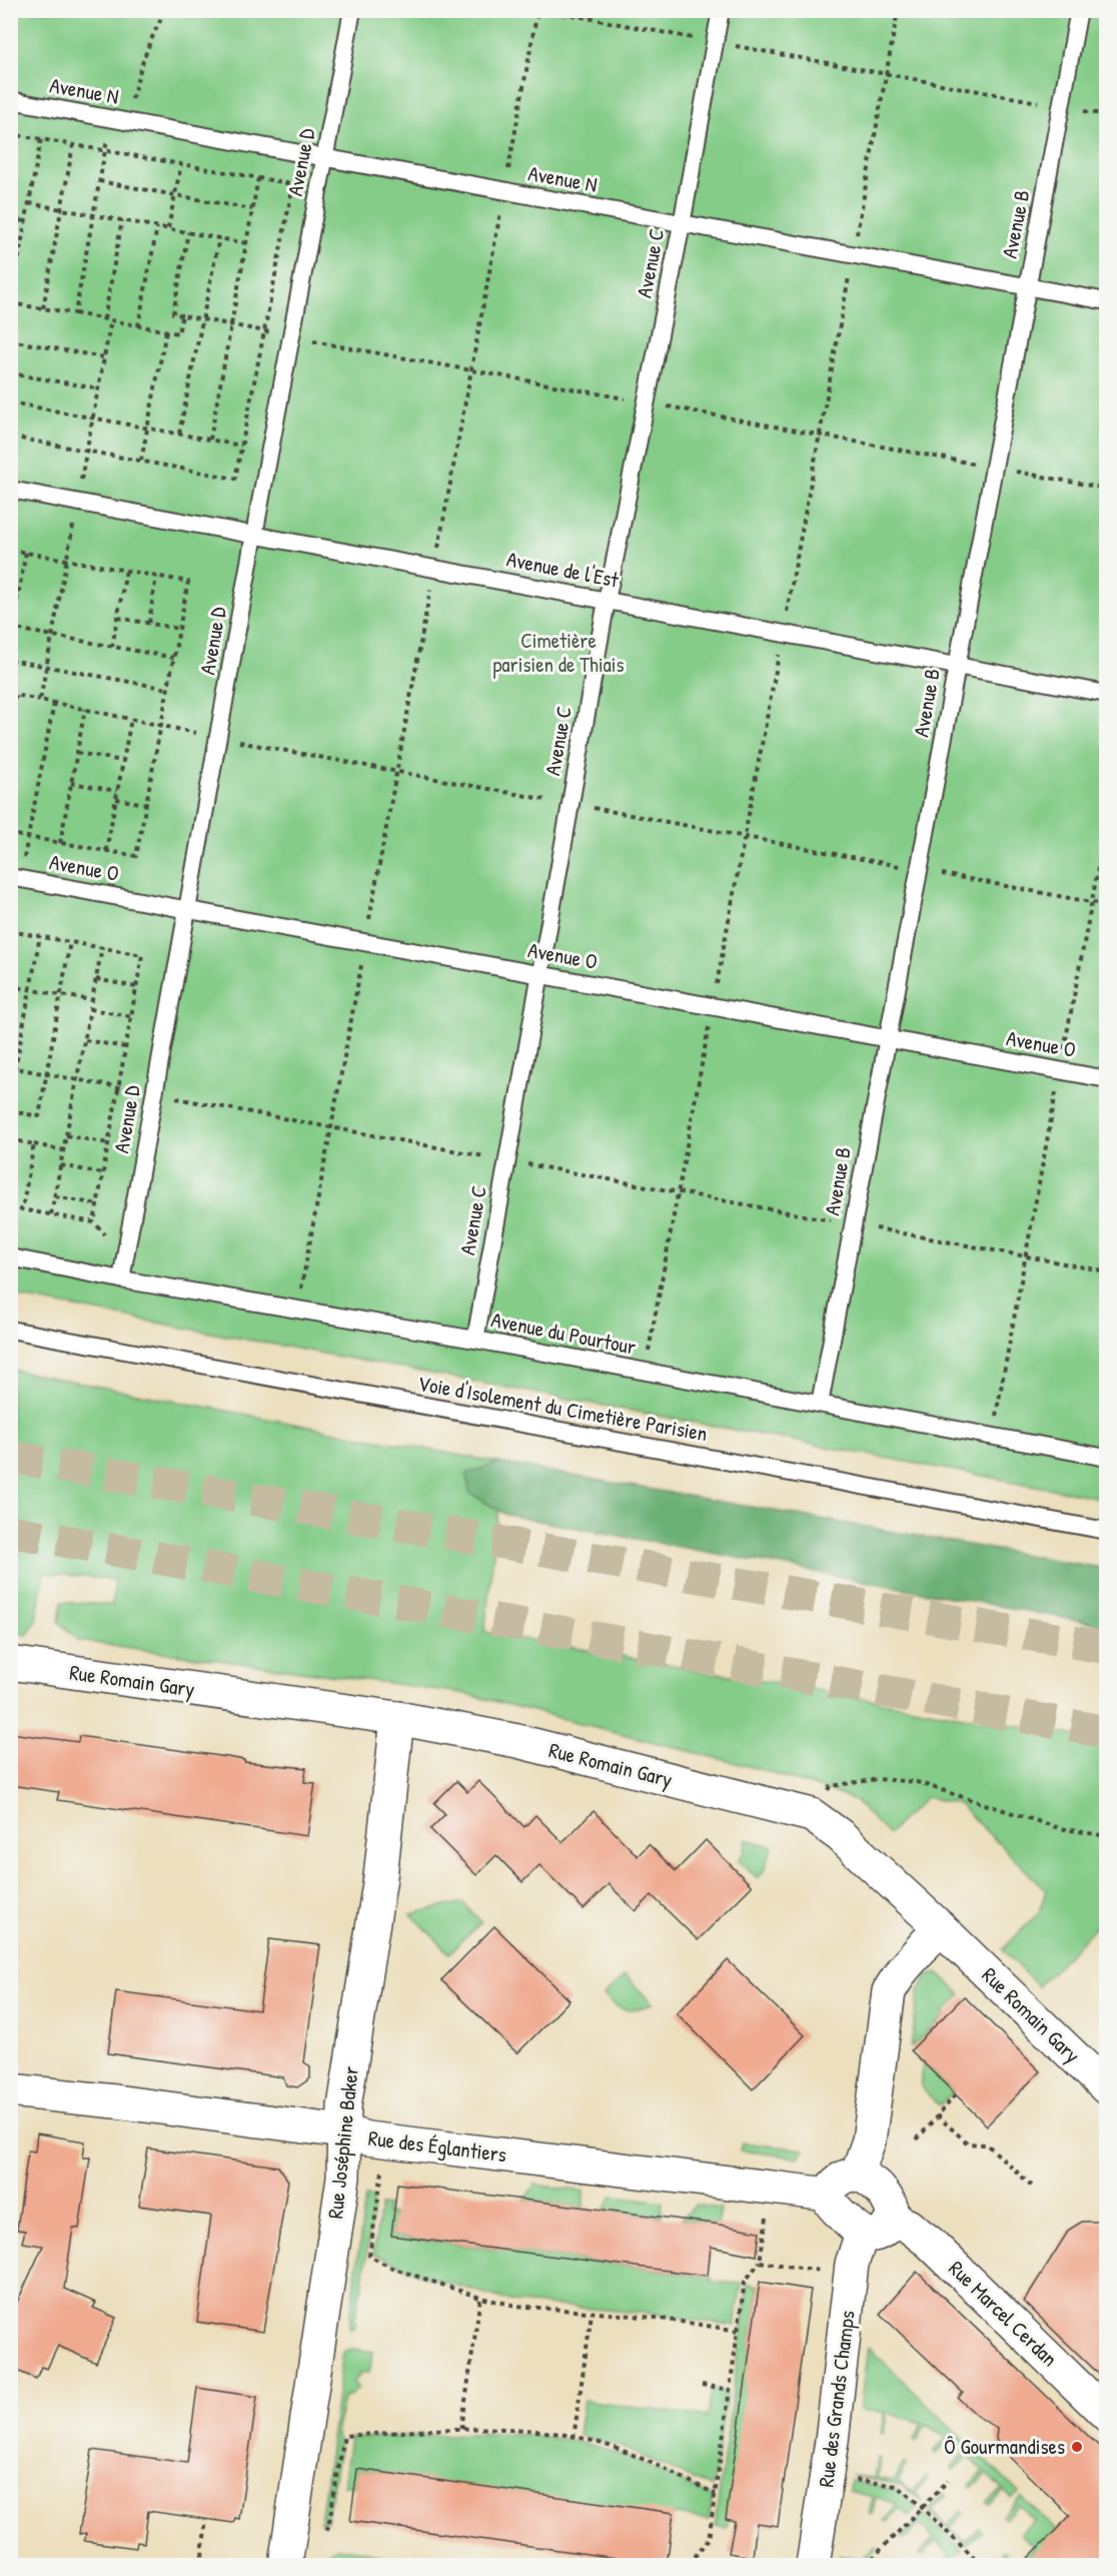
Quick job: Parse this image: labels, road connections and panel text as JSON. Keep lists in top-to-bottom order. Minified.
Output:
{"streets":{"street":["Rue Romain Gary","Rue Joséphine Baker","Rue des Églantiers","Rue Marcel Cerdan","Rue des Grands Champs"],"lane":["Avenue N","Avenue D","Avenue B","Avenue C","Avenue de l'Est","Avenue O","Avenue du Pourtour","Voie d'Isolement du Cimetière Parisien"]},"crossings":[["Avenue N","Avenue D"],["Avenue N","Avenue B"],["Avenue N","Avenue C"],["Avenue D","Avenue de l'Est"],["Avenue D","Avenue O"],["Avenue D","Avenue du Pourtour"],["Avenue B","Avenue de l'Est"],["Avenue B","Avenue O"],["Avenue B","Avenue du Pourtour"],["Avenue C","Avenue de l'Est"],["Avenue C","Avenue O"],["Avenue C","Avenue du Pourtour"],["Rue Romain Gary","Rue Joséphine Baker"],["Rue Joséphine Baker","Rue des Églantiers"],["Rue des Églantiers","Rue Marcel Cerdan"],["Rue des Églantiers","Rue des Grands Champs"],["Rue Marcel Cerdan","Rue des Grands Champs"]],"parks":["Cimetière parisien de Thiais"],"places":["Ô Gourmandises"]}
